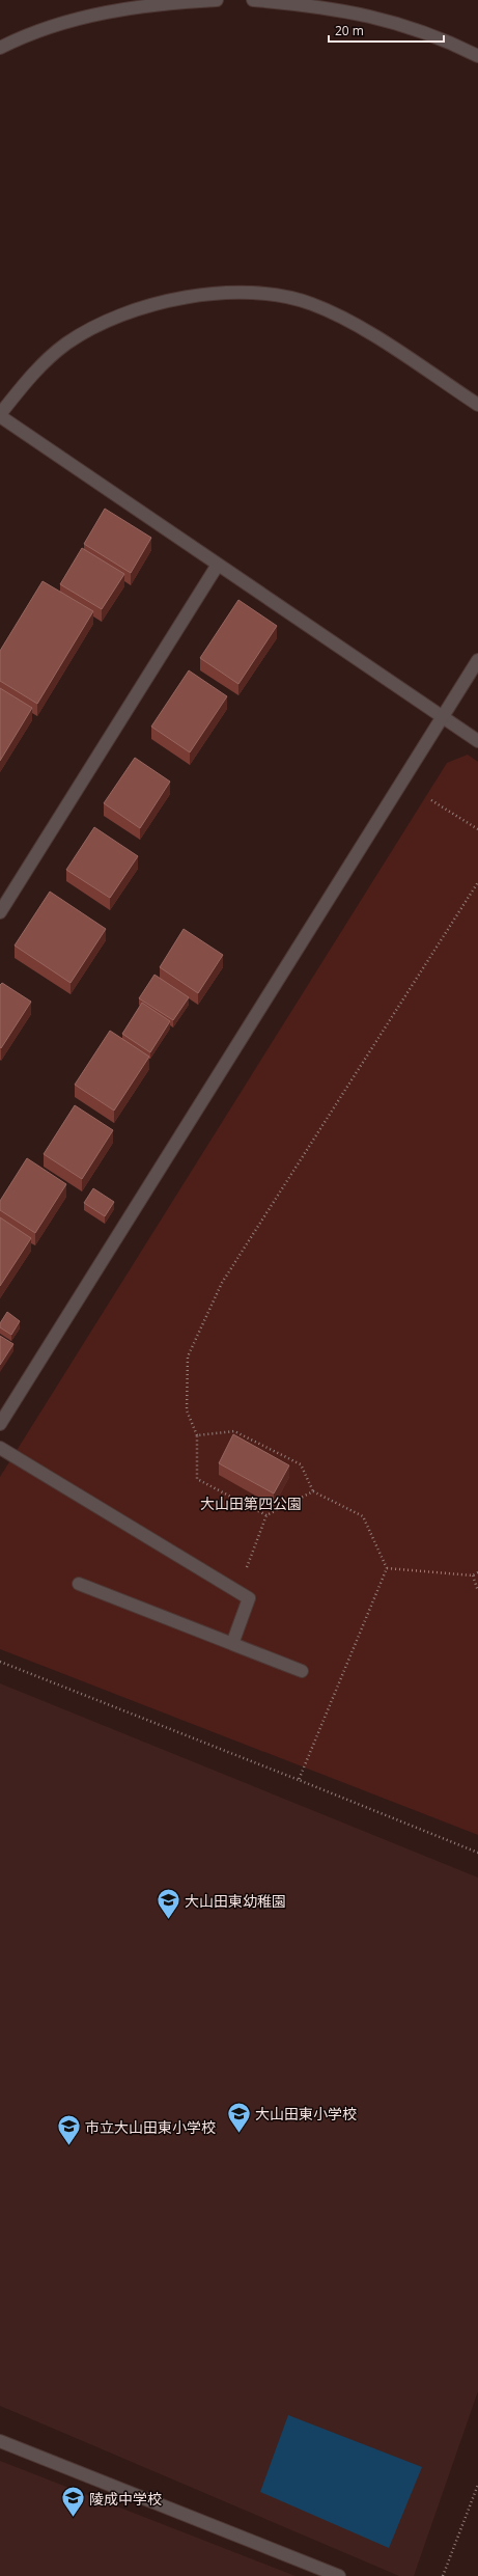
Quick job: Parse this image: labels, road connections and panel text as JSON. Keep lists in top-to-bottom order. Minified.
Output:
{"parks":["大山田第四公園"],"places":{"school or university":["大山田東幼稚園","大山田東小学校","市立大山田東小学校","陵成中学校"]},"scale_bar":"20 m"}
